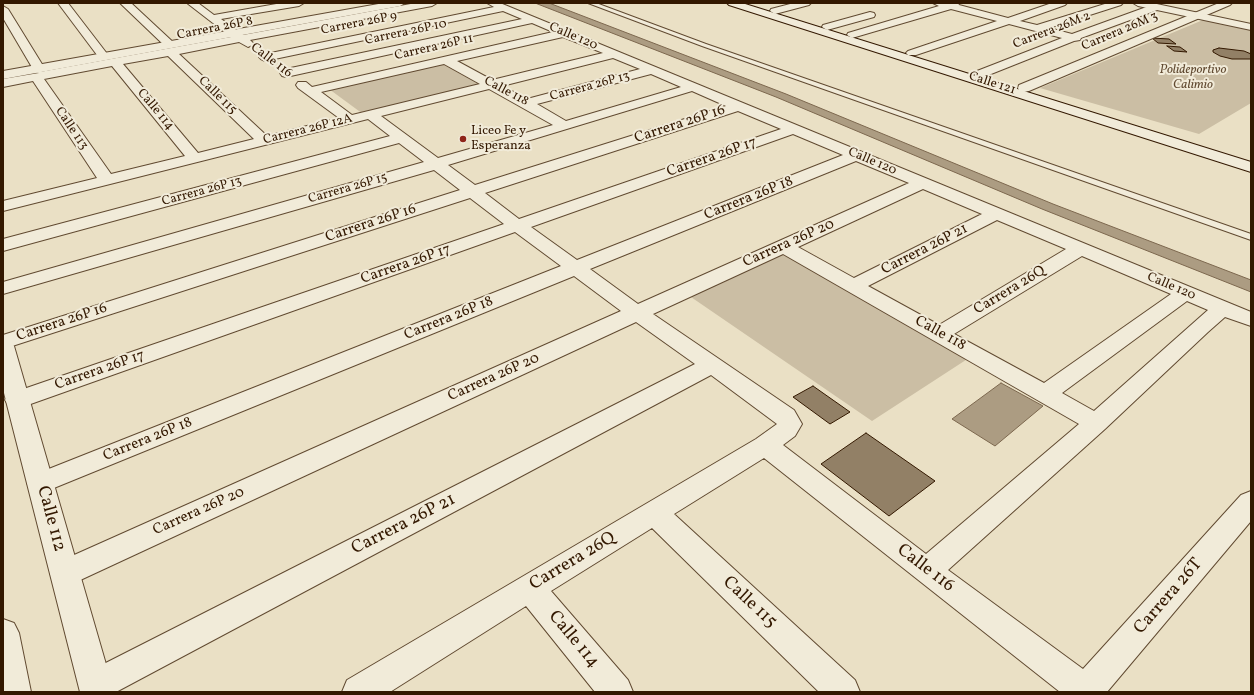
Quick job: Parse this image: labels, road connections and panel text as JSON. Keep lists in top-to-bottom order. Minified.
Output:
{"streets":{"street":["Carrera 26P 9","Carrera 26P 8","Carrera 26M 2","Carrera 26M 3","Carrera 26P 10","Calle 120","Carrera 26P 11","Calle 116","Calle 121","Carrera 26P 13","Calle 118","Calle 115","Calle 114","Carrera 26P 16","Calle 113","Carrera 26P 12A","Carrera 26P 17","Carrera 26P 15","Carrera 26P 18","Carrera 26P 20","Carrera 26P 21","Carrera 26Q","Calle 112","Carrera 26T"]},"crossings":[["Carrera 26P 9","Calle 120"],["Carrera 26P 9","Calle 116"],["Carrera 26P 8","Calle 116"],["Carrera 26P 8","Calle 115"],["Carrera 26P 8","Calle 114"],["Carrera 26P 8","Calle 113"],["Carrera 26M 2","Calle 121"],["Carrera 26M 3","Calle 121"],["Carrera 26P 10","Calle 120"],["Carrera 26P 10","Calle 116"],["Calle 120","Carrera 26P 11"],["Calle 120","Carrera 26P 13"],["Calle 120","Carrera 26P 16"],["Calle 120","Carrera 26P 12A"],["Calle 120","Carrera 26P 17"],["Calle 120","Carrera 26P 15"],["Calle 120","Carrera 26P 18"],["Calle 120","Carrera 26P 20"],["Calle 120","Carrera 26P 21"],["Calle 120","Carrera 26Q"],["Carrera 26P 11","Calle 116"],["Carrera 26P 11","Calle 118"],["Calle 116","Carrera 26P 12A"],["Calle 116","Carrera 26Q"],["Calle 116","Carrera 26T"],["Carrera 26P 13","Calle 118"],["Calle 118","Carrera 26P 12A"],["Calle 118","Carrera 26P 15"],["Calle 118","Carrera 26P 20"],["Calle 118","Carrera 26P 21"],["Calle 118","Carrera 26Q"],["Calle 115","Carrera 26P 12A"],["Calle 115","Carrera 26Q"],["Calle 114","Carrera 26P 12A"],["Calle 114","Carrera 26Q"],["Calle 113","Carrera 26P 12A"],["Carrera 26P 17","Calle 112"],["Carrera 26P 18","Calle 112"],["Carrera 26P 20","Calle 112"],["Carrera 26P 21","Calle 112"]],"parks":["Polideportivo Calimio"],"places":["Liceo Fe y Esperanza"]}
